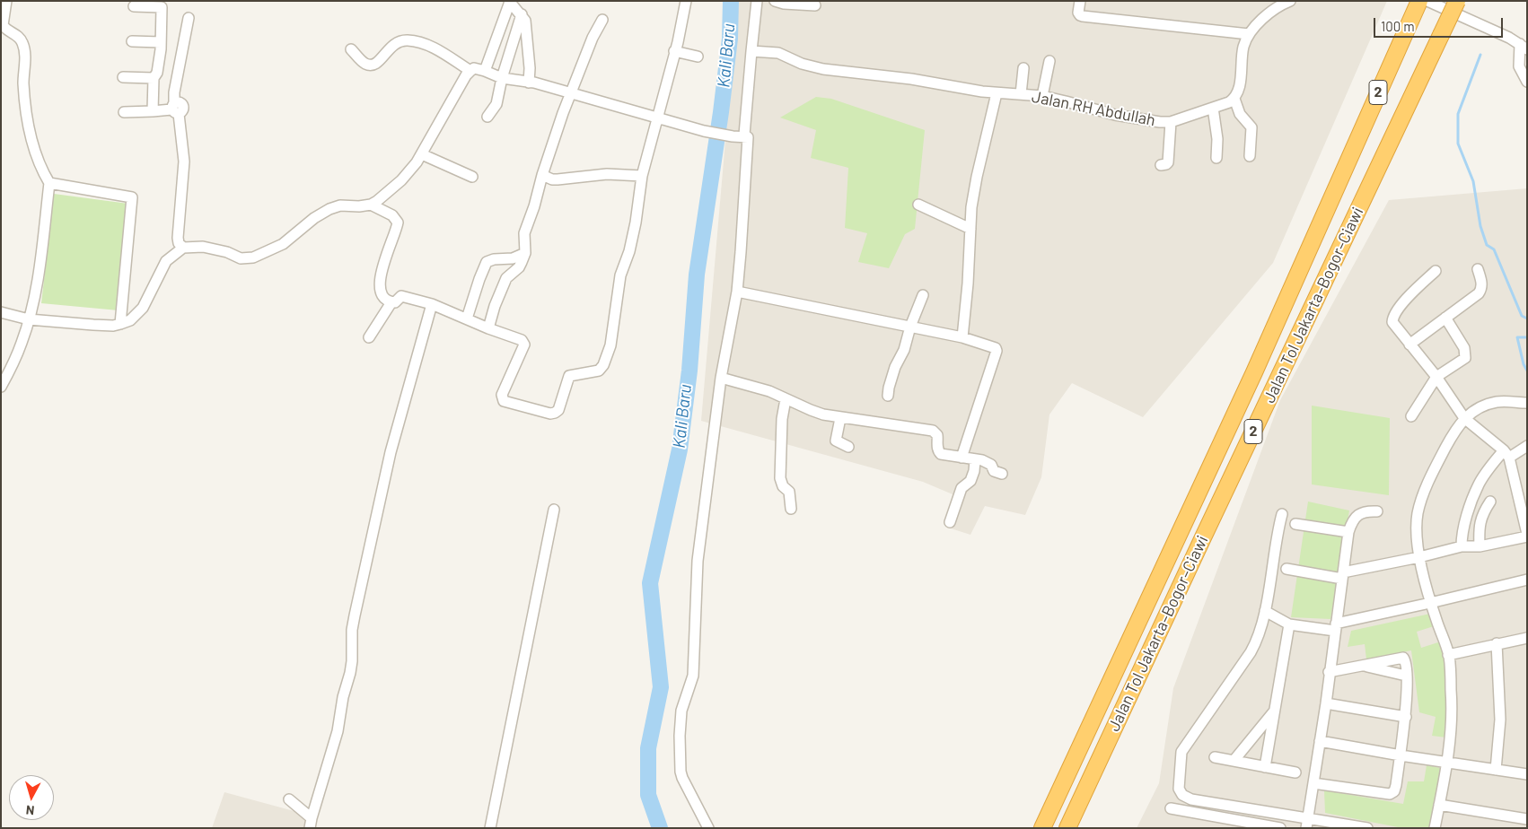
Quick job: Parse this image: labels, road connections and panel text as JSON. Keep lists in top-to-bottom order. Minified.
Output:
{"streets":{"highway":["2","Jalan Tol Jakarta–Bogor–Ciawi"],"street":["Jalan RH Abdullah"]},"water":["Kali Baru"],"scale_bar":"100 m","north":"bottom"}
